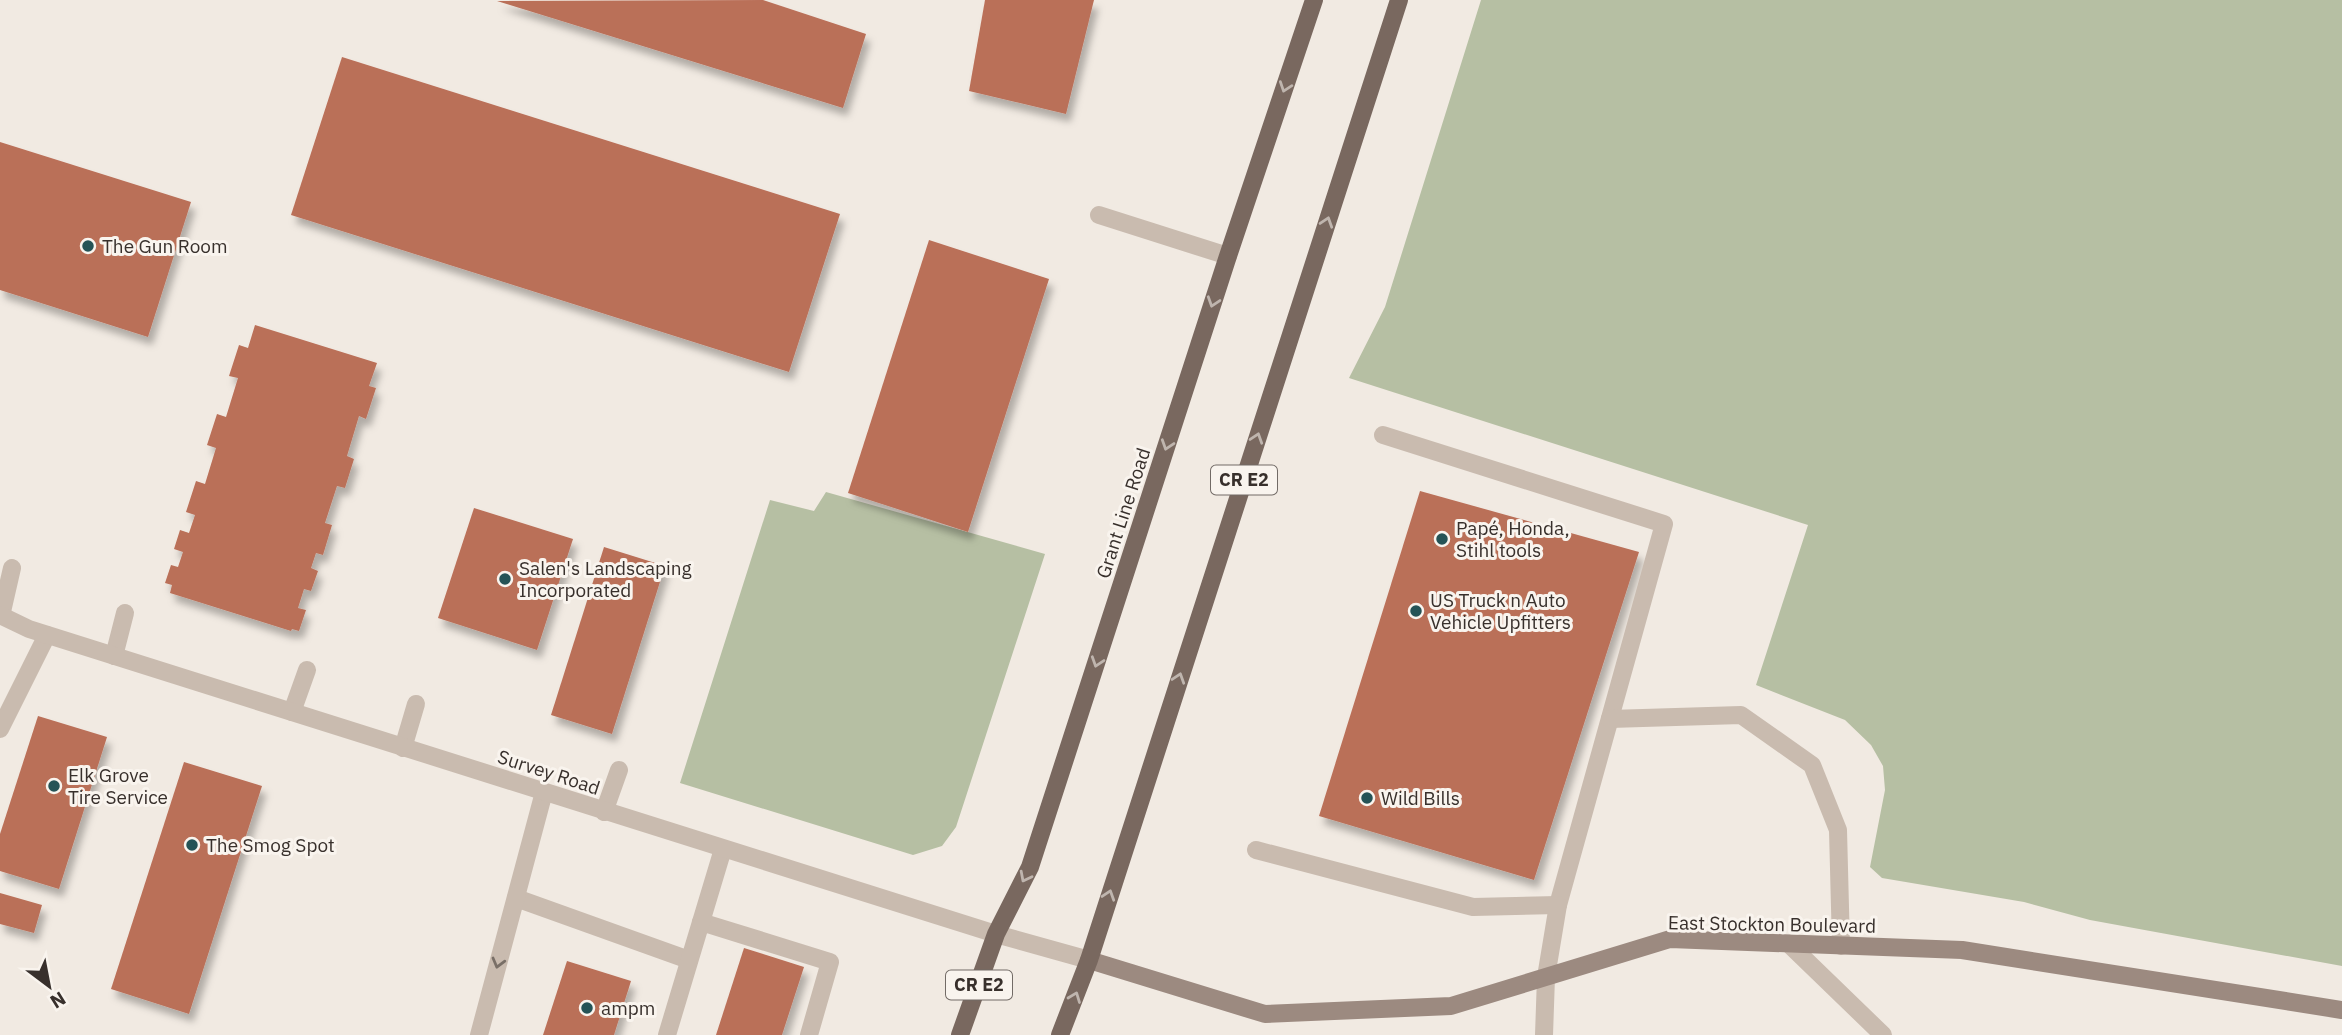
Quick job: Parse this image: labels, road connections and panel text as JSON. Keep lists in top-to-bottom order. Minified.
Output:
{"streets":{"main road":["CR E2","Grant Line Road","East Stockton Boulevard"],"street":["Survey Road"]},"crossings":[["CR E2","Survey Road"],["CR E2","East Stockton Boulevard"],["Grant Line Road","Survey Road"],["Survey Road","East Stockton Boulevard"]],"places":["The Gun Room","Papé, Honda, Stihl tools","Salen's Landscaping Incorporated","US Truck n Auto Vehicle Upfitters","Elk Grove Tire Service","Wild Bills","The Smog Spot","ampm"],"north":"bottom right"}
